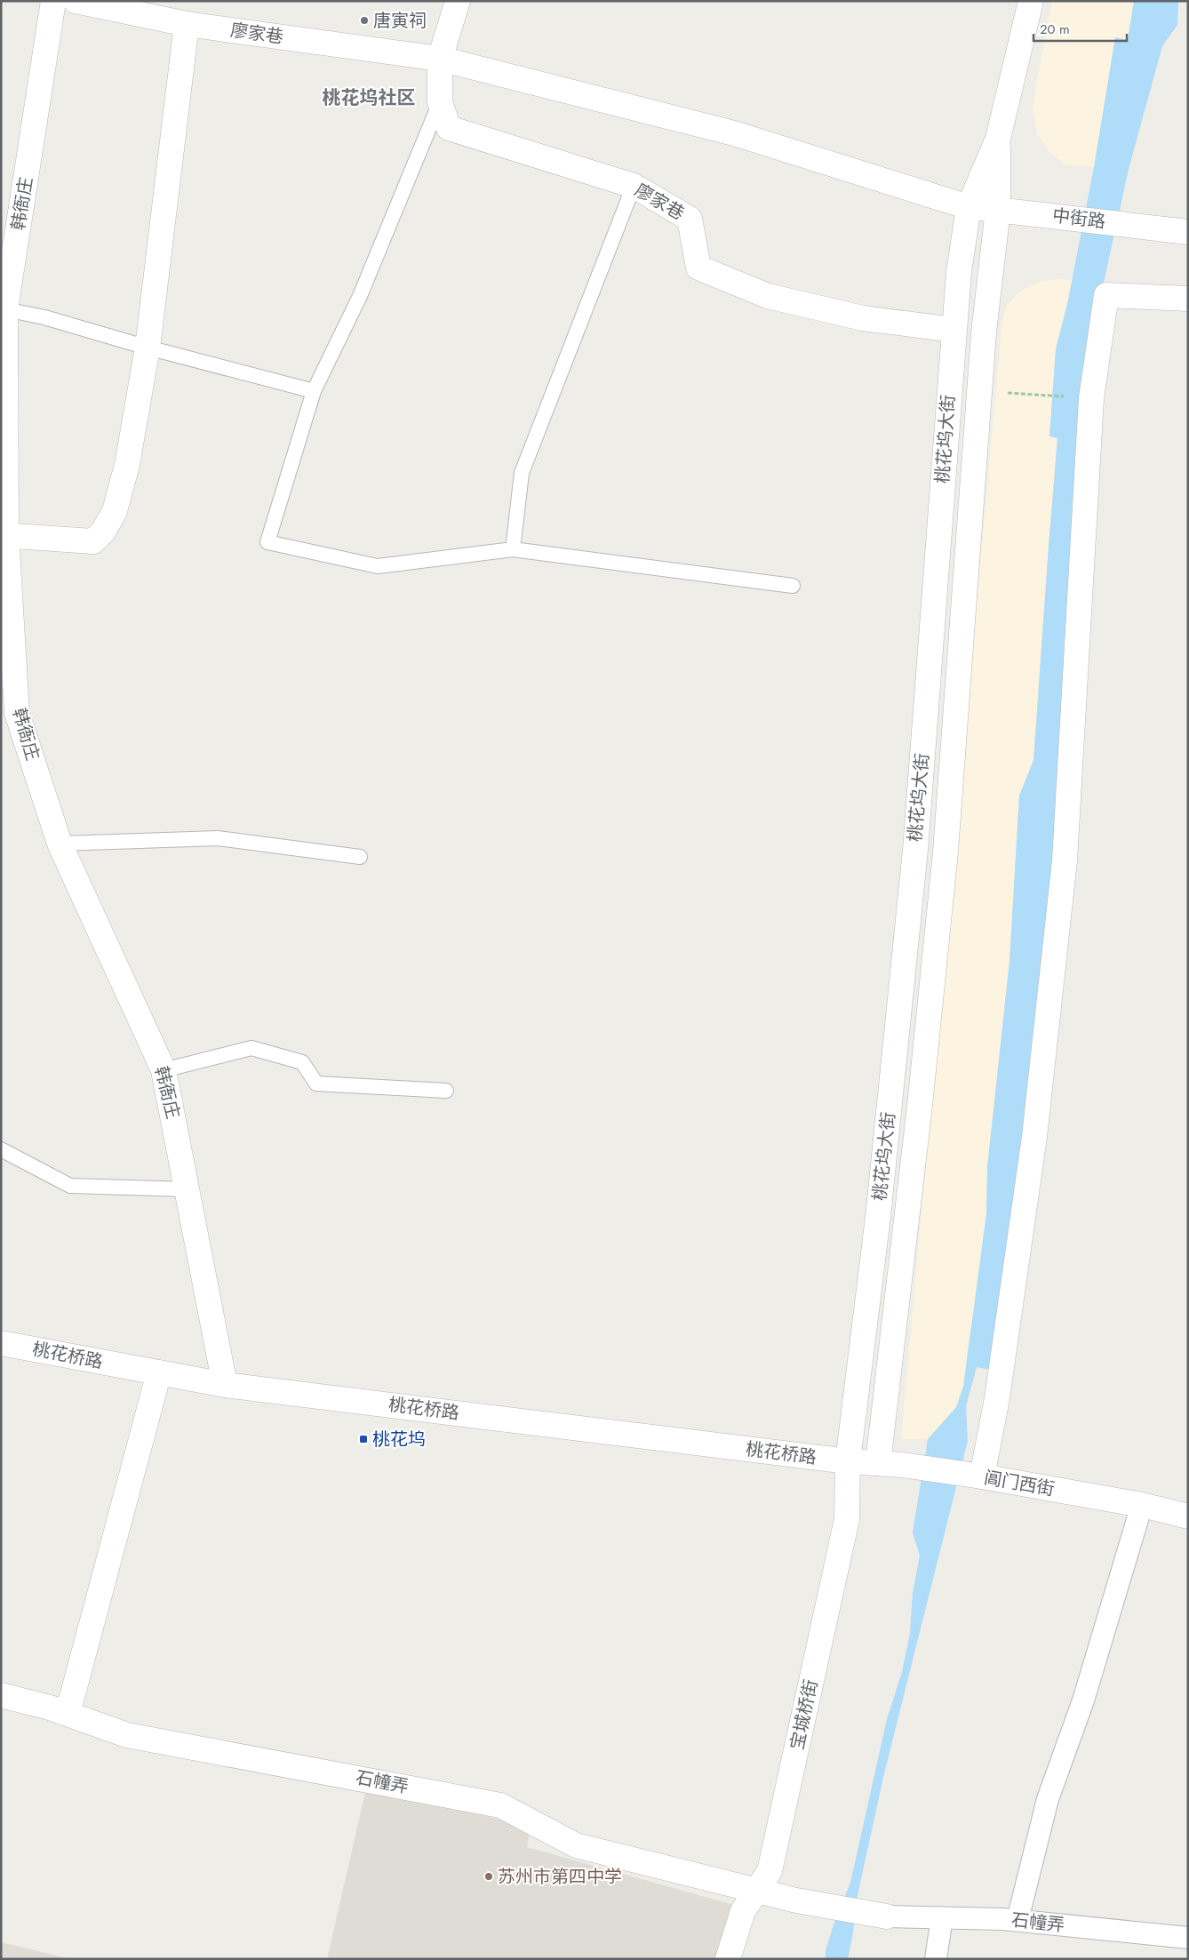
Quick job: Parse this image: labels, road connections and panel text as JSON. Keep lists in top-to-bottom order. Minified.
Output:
{"streets":{"street":["廖家巷","韩衙庄","中街路","桃花坞大街","桃花桥路","阊门西街","宝城桥街","石幢弄"]},"crossings":[["廖家巷","中街路"],["廖家巷","桃花坞大街"],["韩衙庄","桃花桥路"],["中街路","桃花坞大街"],["桃花坞大街","桃花桥路"],["桃花坞大街","阊门西街"],["桃花坞大街","宝城桥街"],["桃花桥路","阊门西街"],["桃花桥路","宝城桥街"],["阊门西街","宝城桥街"],["宝城桥街","石幢弄"]],"districts":["桃花坞社区"],"places":{"other":["唐寅祠","苏州市第四中学"],"transit":["桃花坞"]},"scale_bar":"20 m"}
